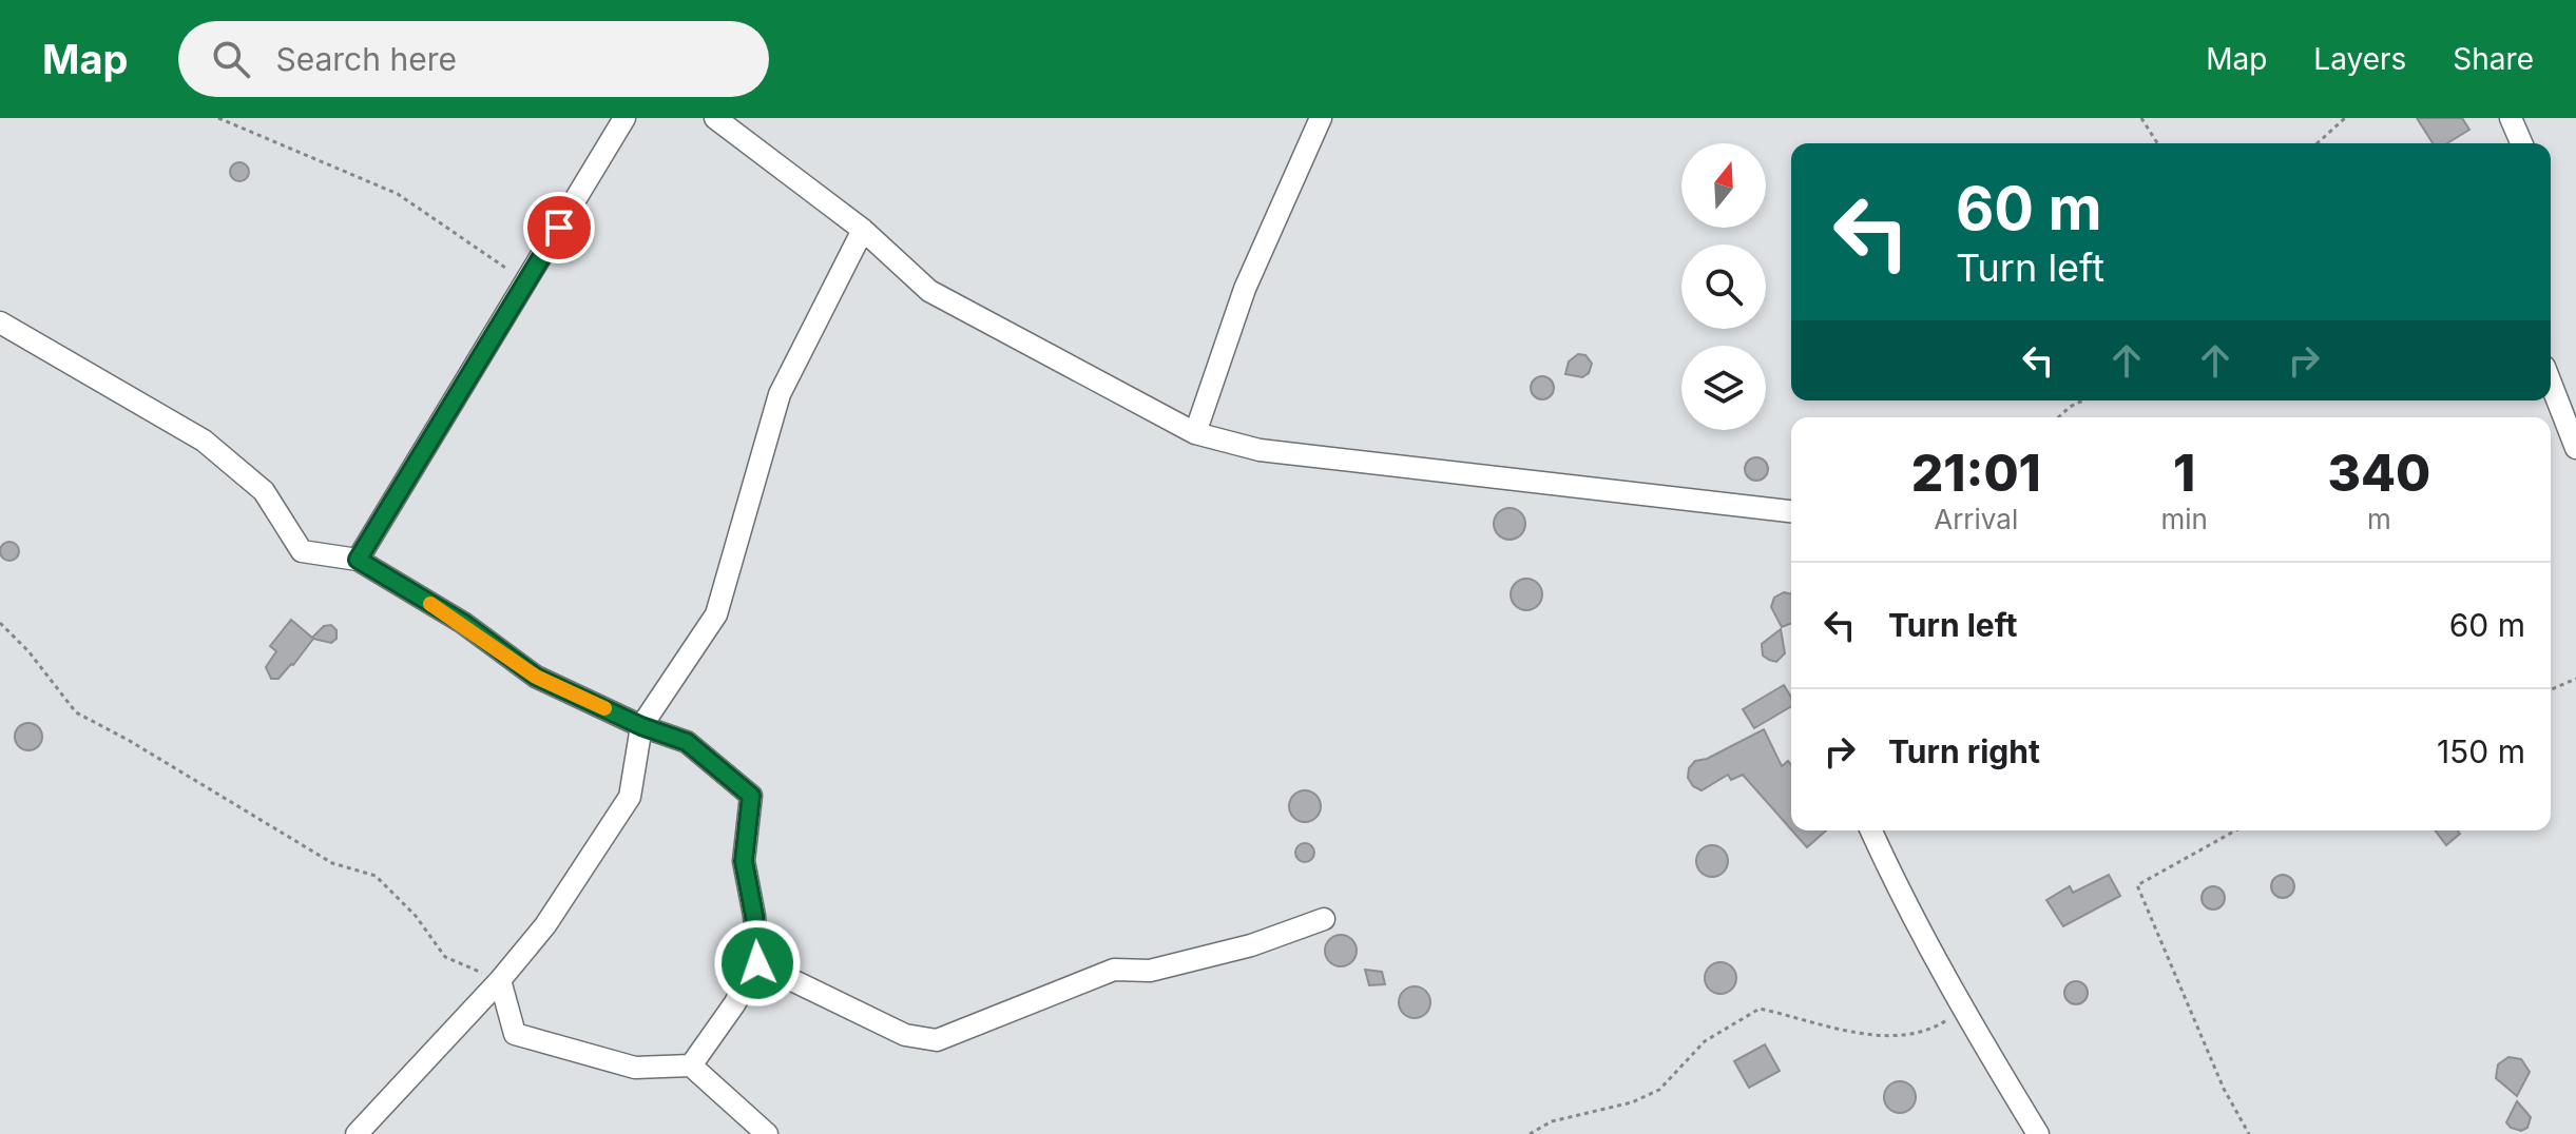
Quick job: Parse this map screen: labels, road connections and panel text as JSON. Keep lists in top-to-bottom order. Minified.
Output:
{"north":"top","page":{"header":"Map","search":"Search here","nav":["Map","Layers","Share"],"turn":["60 m","Turn left"],"eta":["21:01","Arrival","1","min","340","m"],"list":[{"name":"Turn left","value":"60 m"},{"name":"Turn right","value":"150 m"}]}}
